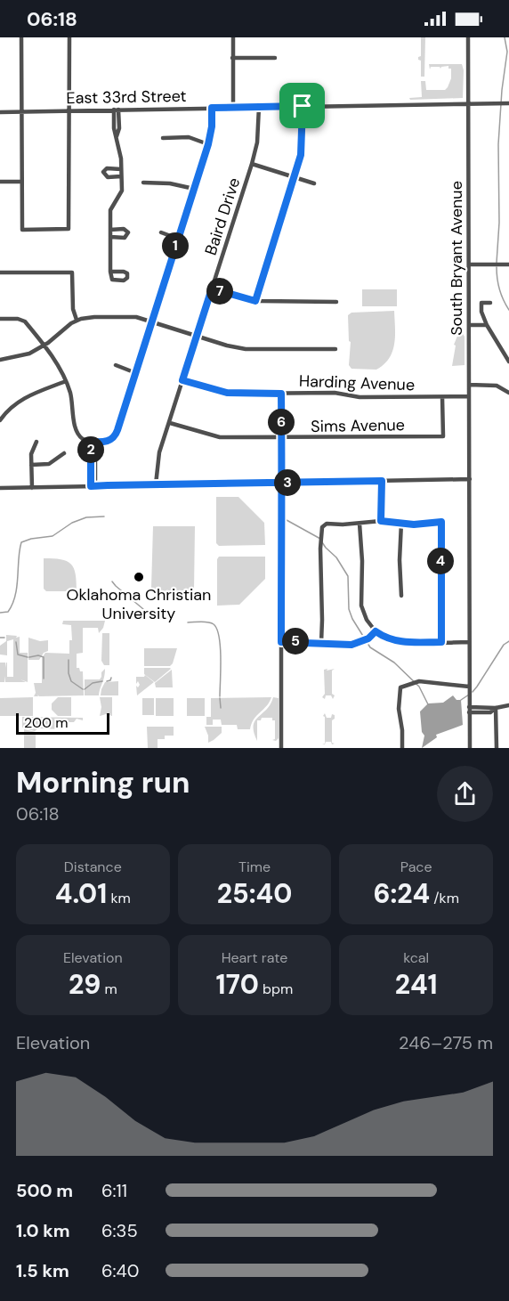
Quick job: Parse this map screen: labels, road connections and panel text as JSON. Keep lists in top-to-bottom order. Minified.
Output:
{"streets":{"street":["East 33rd Street","Baird Drive","South Bryant Avenue","Harding Avenue","Sims Avenue"]},"crossings":[["East 33rd Street","Baird Drive"],["East 33rd Street","South Bryant Avenue"],["Baird Drive","Harding Avenue"],["Baird Drive","Sims Avenue"],["South Bryant Avenue","Harding Avenue"],["Harding Avenue","Sims Avenue"]],"places":["Oklahoma Christian University"],"scale_bar":"200 m","page":{"status":"06:18","pins":["1","7","6","2","3","4","5"],"scale":"200 m","heading":["Morning run","06:18"],"stats":[["Distance","4.01 km"],["Time","25:40"],["Pace","6:24 /km"],["Elevation","29 m"],["Heart rate","170 bpm"],["kcal","241"]],"chart":["Elevation","246–275 m"],"list":[{"name":"500 m","note":"6:11"},{"name":"1.0 km","note":"6:35"},{"name":"1.5 km","note":"6:40"}]}}
